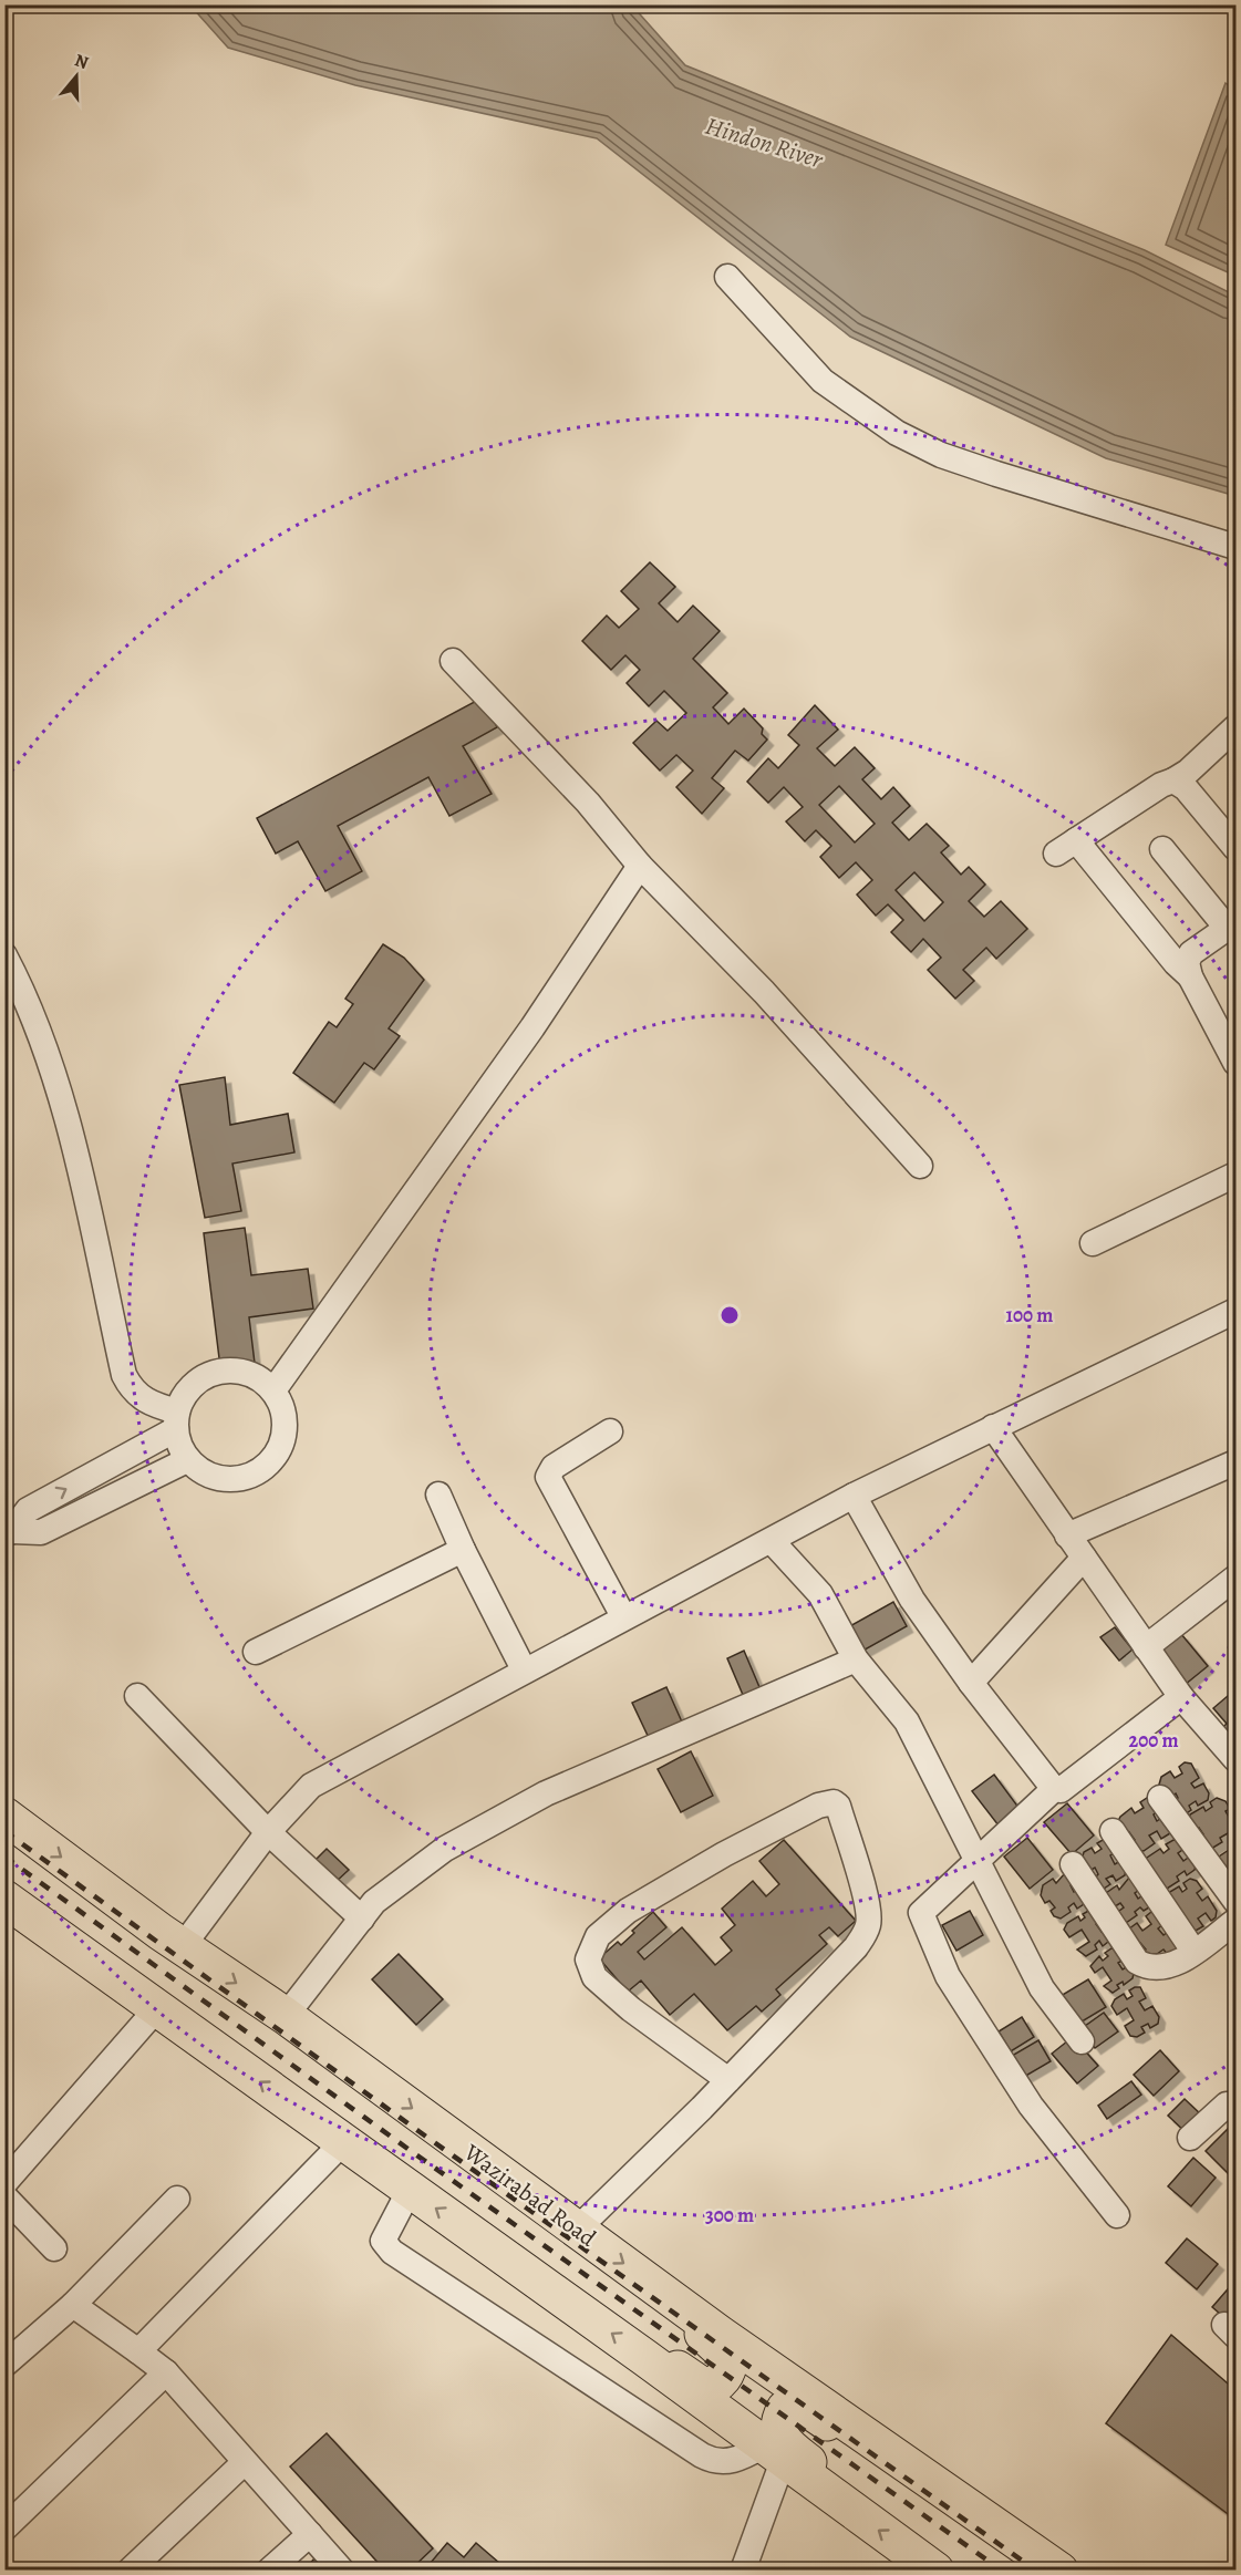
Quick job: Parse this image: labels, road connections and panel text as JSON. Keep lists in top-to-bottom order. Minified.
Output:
{"streets":{"highway":["Wazirabad Road"]},"water":["Hindon River"],"north":"top","rings":["100 m","200 m","300 m"]}
